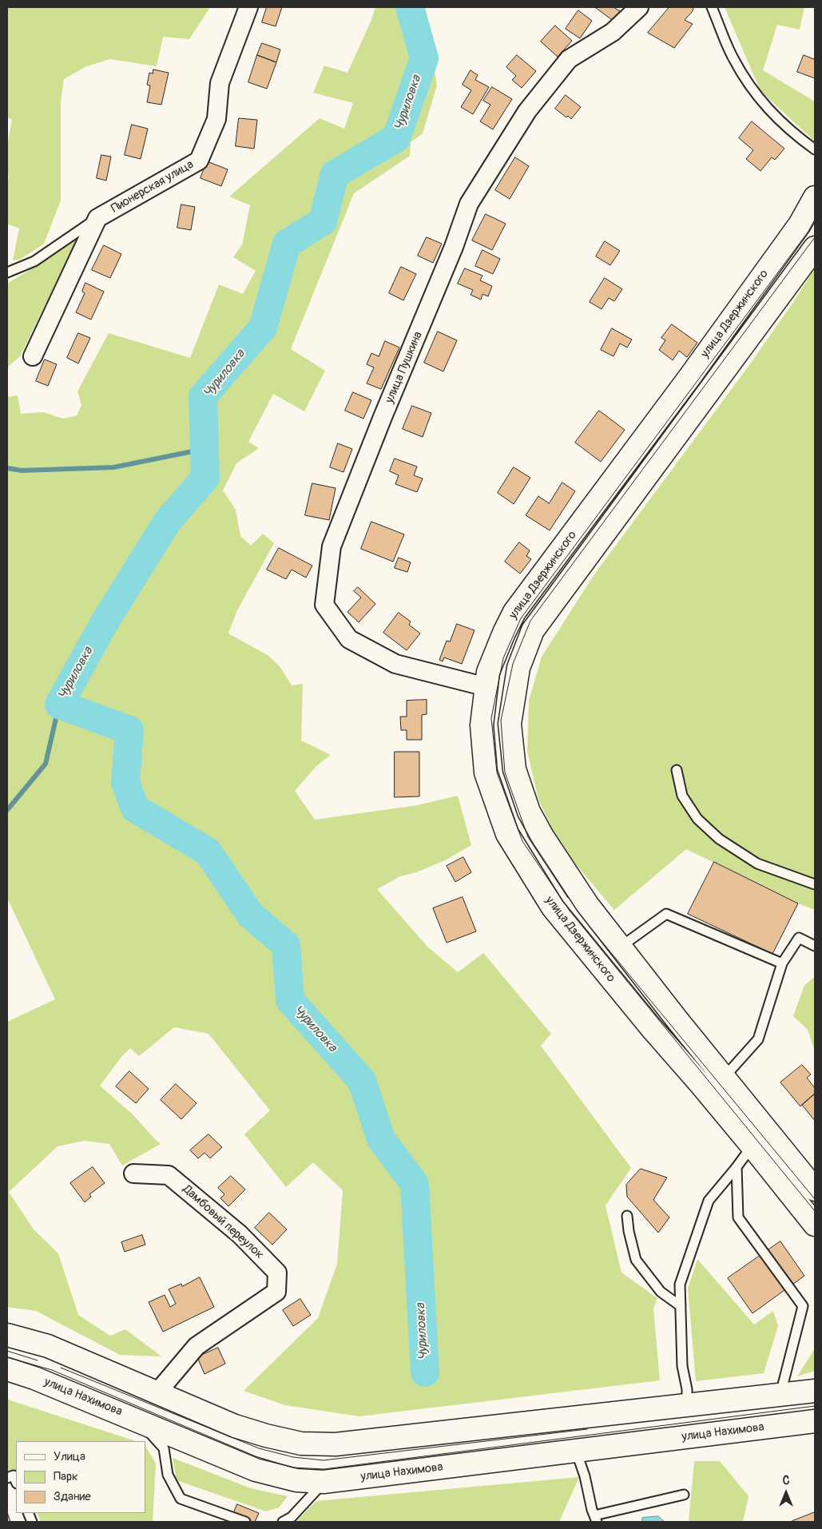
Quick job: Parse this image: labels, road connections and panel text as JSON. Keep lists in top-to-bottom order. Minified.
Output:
{"streets":{"main road":["улица Дзержинского","улица Нахимова"],"street":["Пионерская улица","улица Пушкина","Дамбовый переулок"]},"crossings":[["улица Дзержинского","улица Пушкина"]],"water":["Чуриловка"],"legend":["Улица","Парк","Здание"],"north":"top"}
